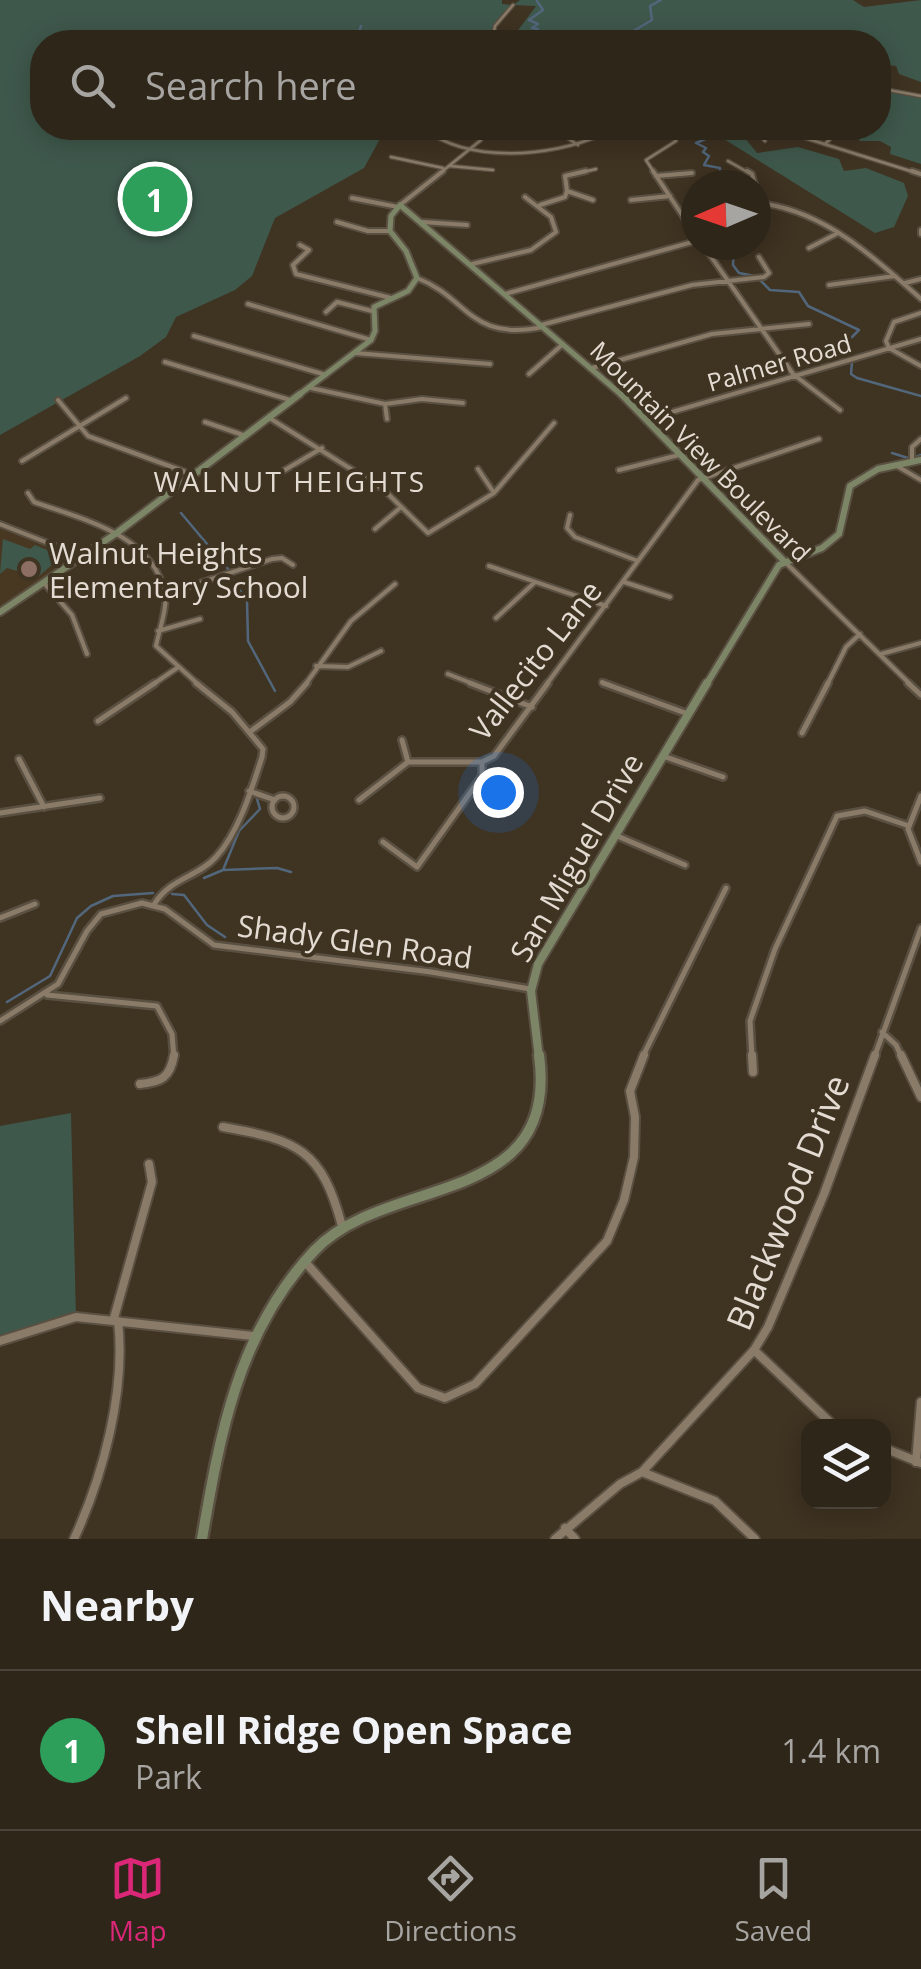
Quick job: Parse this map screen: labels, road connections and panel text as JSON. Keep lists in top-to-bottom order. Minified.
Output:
{"streets":{"street":["Palmer Road","Mountain View Boulevard","Vallecito Lane","San Miguel Drive","Shady Glen Road","Blackwood Drive"]},"crossings":[["Palmer Road","Mountain View Boulevard"],["Mountain View Boulevard","Vallecito Lane"],["Mountain View Boulevard","San Miguel Drive"],["San Miguel Drive","Shady Glen Road"]],"districts":["WALNUT HEIGHTS"],"places":["Walnut Heights Elementary School"],"north":"left","page":{"search":"Search here","pins":"1","heading":"Nearby","list":[{"mark":"1","name":"Shell Ridge Open Space","note":"Park","value":"1.4 km"}],"nav":["Map","Directions","Saved"]}}
